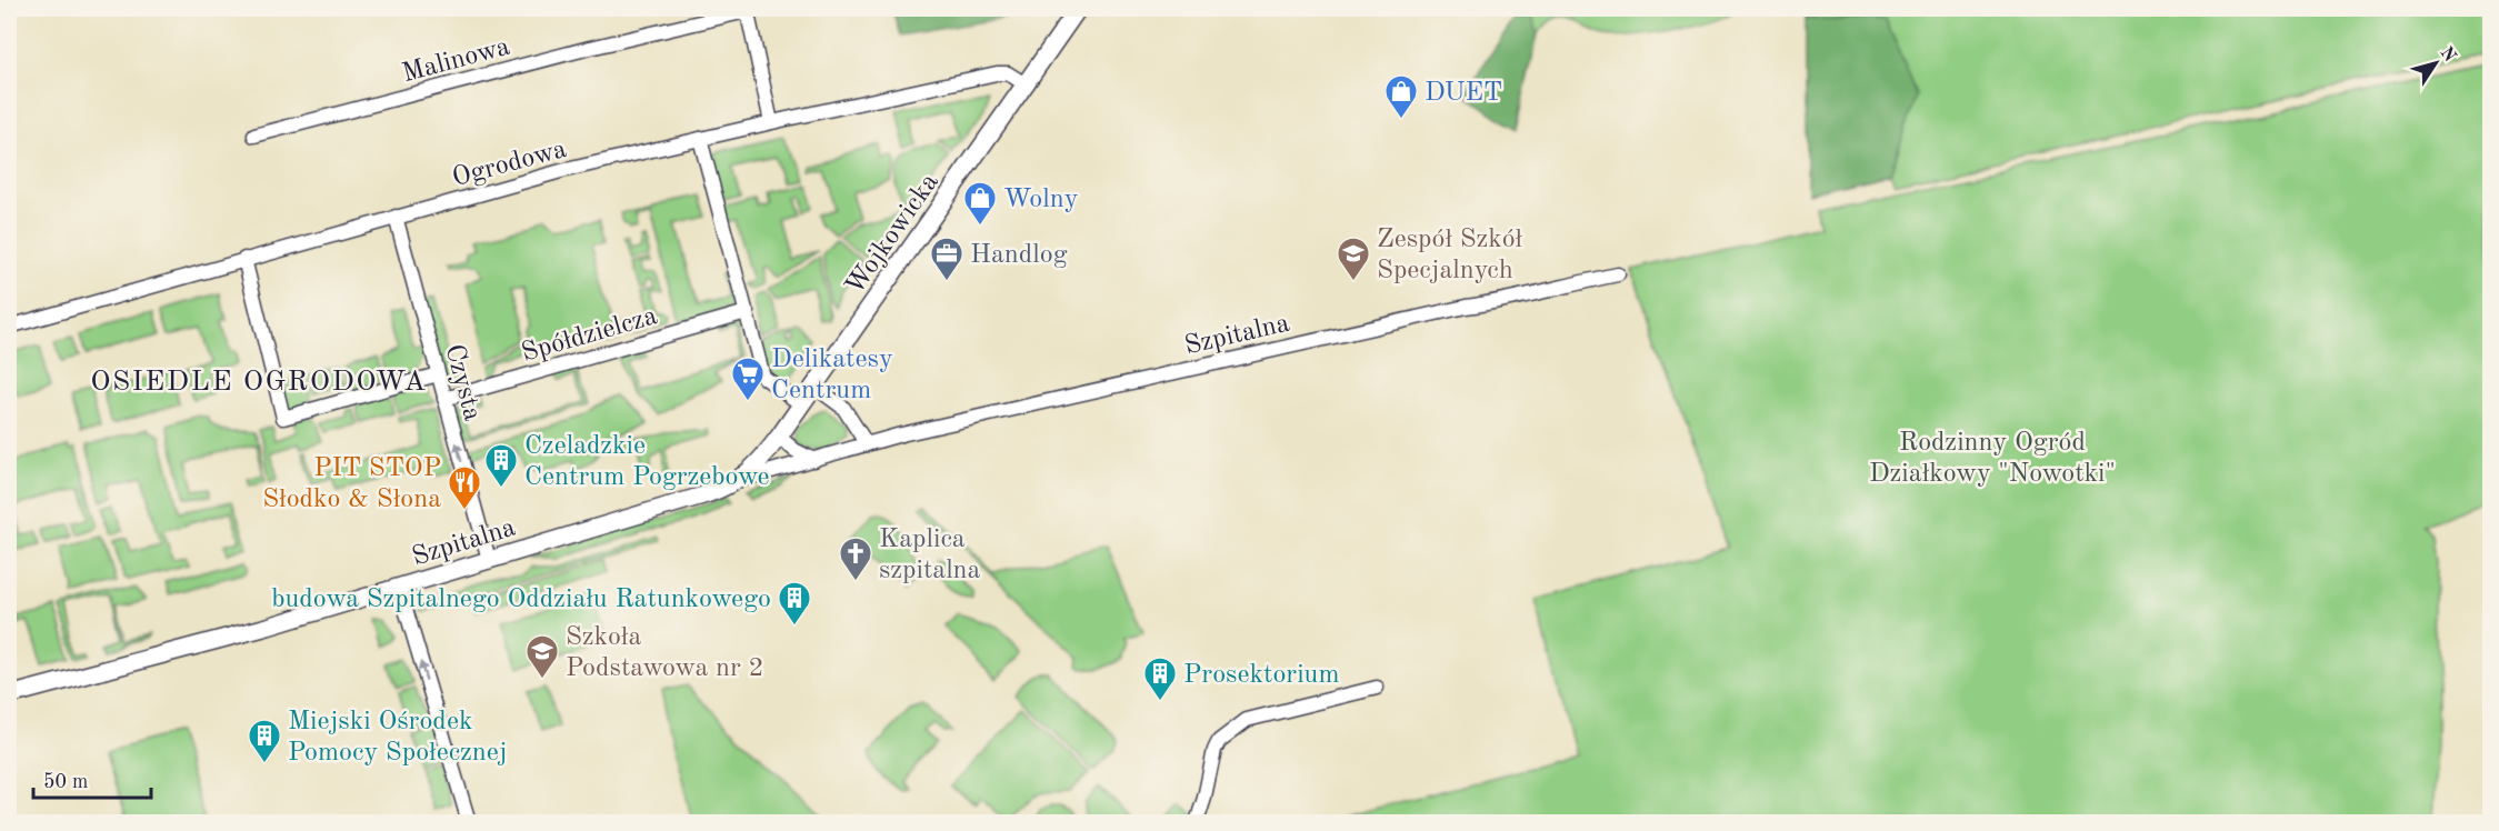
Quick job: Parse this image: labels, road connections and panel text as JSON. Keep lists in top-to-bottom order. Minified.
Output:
{"streets":{"street":["Malinowa","Ogrodowa","Wojkowicka","Spółdzielcza","Szpitalna","Czysta"]},"crossings":[["Ogrodowa","Wojkowicka"],["Ogrodowa","Czysta"],["Wojkowicka","Szpitalna"],["Spółdzielcza","Czysta"],["Szpitalna","Czysta"]],"one_way":["Czysta"],"districts":["OSIEDLE OGRODOWA"],"parks":["Rodzinny Ogród Działkowy \"Nowotki\""],"places":{"shop":["DUET","Wolny"],"office":["Handlog"],"school or university":["Zespół Szkół Specjalnych","Szkoła Podstawowa nr 2"],"supermarket":["Delikatesy Centrum"],"building":["Czeladzkie Centrum Pogrzebowe","budowa Szpitalnego Oddziału Ratunkowego","Prosektorium","Miejski Ośrodek Pomocy Społecznej"],"restaurant":["PIT STOP Słodko & Słona"],"church":["Kaplica szpitalna"]},"scale_bar":"50 m","north":"top right"}
